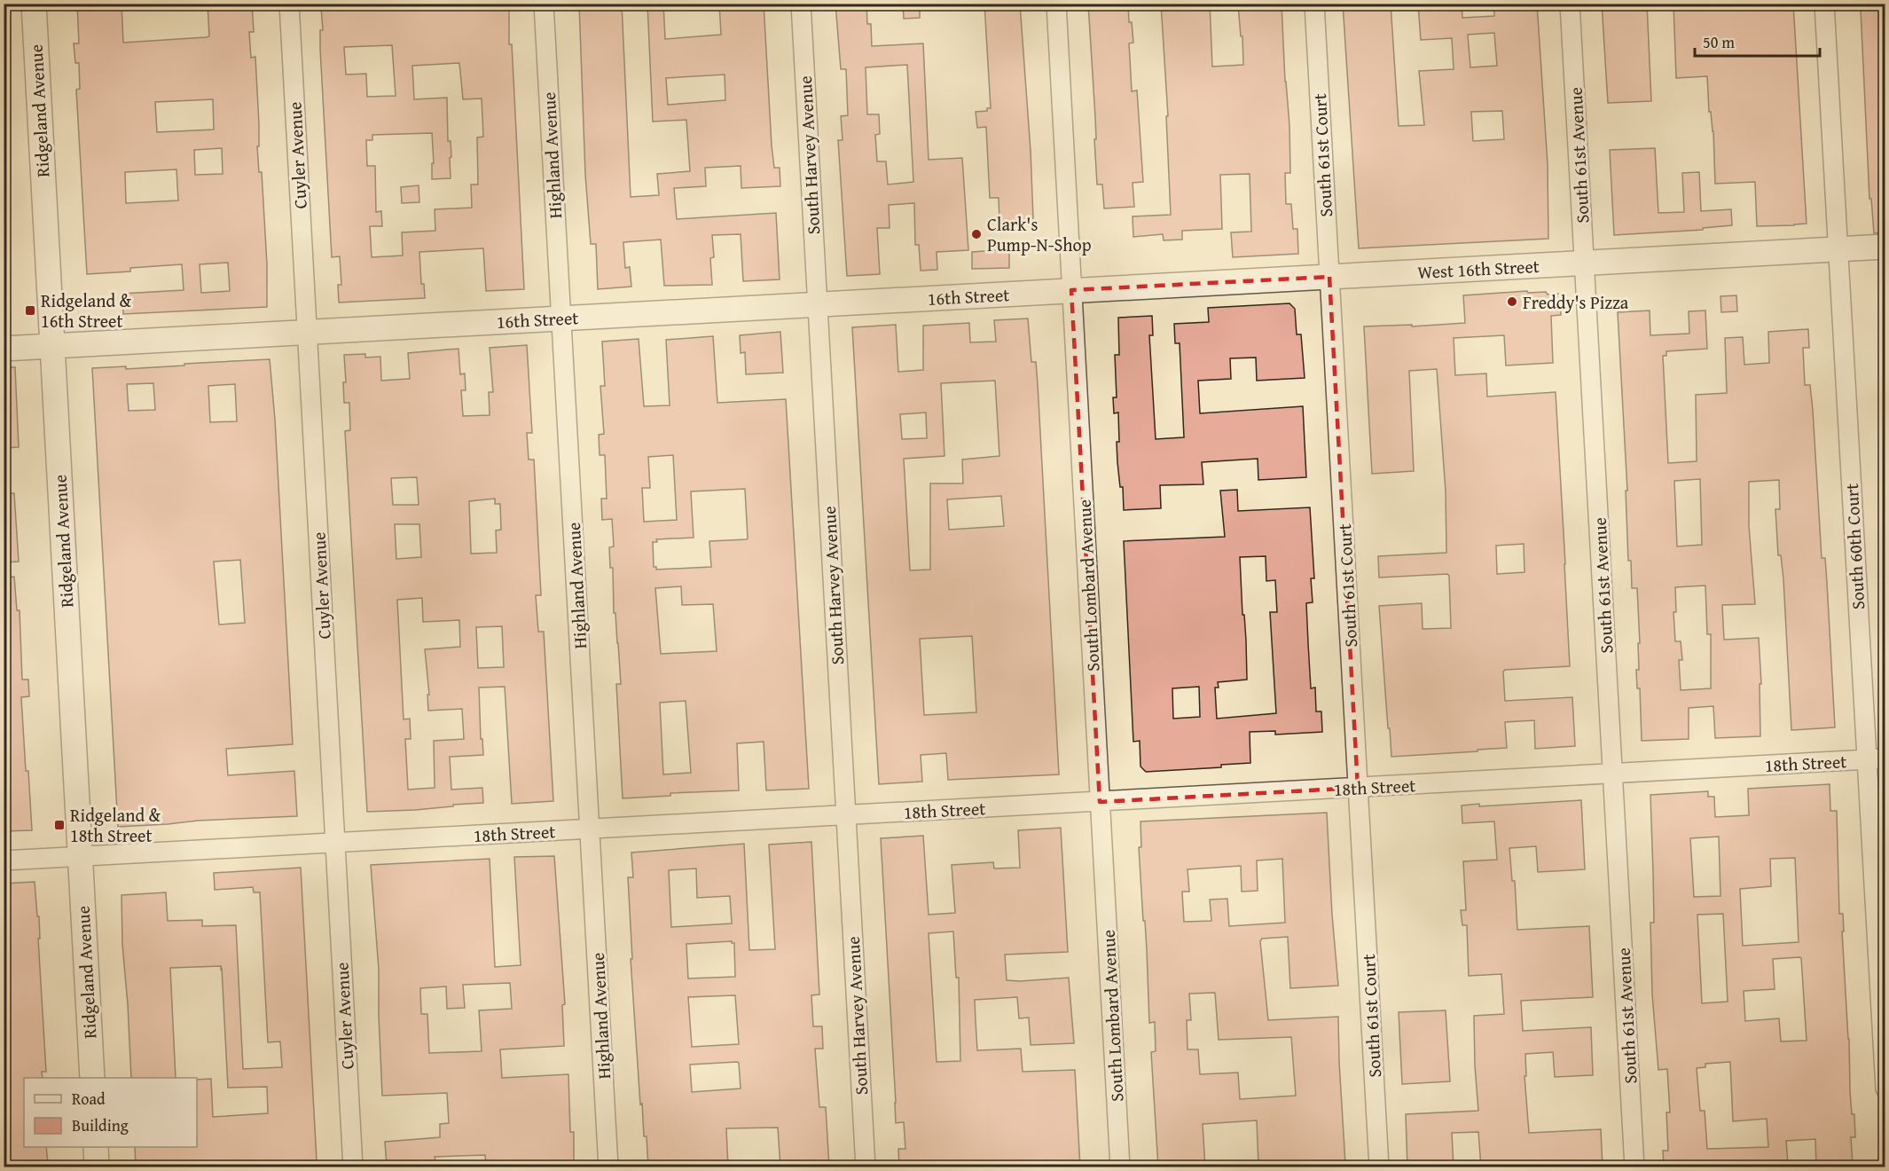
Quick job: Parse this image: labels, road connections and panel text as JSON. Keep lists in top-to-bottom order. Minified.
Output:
{"streets":{"street":["Ridgeland Avenue","Cuyler Avenue","Highland Avenue","South Harvey Avenue","South 61st Court","South 61st Avenue","West 16th Street","16th Street","South 60th Court","South Lombard Avenue","18th Street"]},"crossings":[["Ridgeland Avenue","16th Street"],["Ridgeland Avenue","18th Street"],["Cuyler Avenue","16th Street"],["Cuyler Avenue","18th Street"],["Highland Avenue","16th Street"],["Highland Avenue","18th Street"],["South Harvey Avenue","16th Street"],["South Harvey Avenue","18th Street"],["South 61st Court","West 16th Street"],["South 61st Court","18th Street"],["South 61st Avenue","West 16th Street"],["South 61st Avenue","18th Street"],["West 16th Street","16th Street"],["West 16th Street","South 60th Court"],["West 16th Street","South Lombard Avenue"],["16th Street","South Lombard Avenue"],["South 60th Court","18th Street"],["South Lombard Avenue","18th Street"]],"places":{"other":["Clark's Pump-N-Shop","Freddy's Pizza"],"transit":["Ridgeland & 16th Street","Ridgeland & 18th Street"]},"legend":["Road","Building"],"scale_bar":"50 m"}
